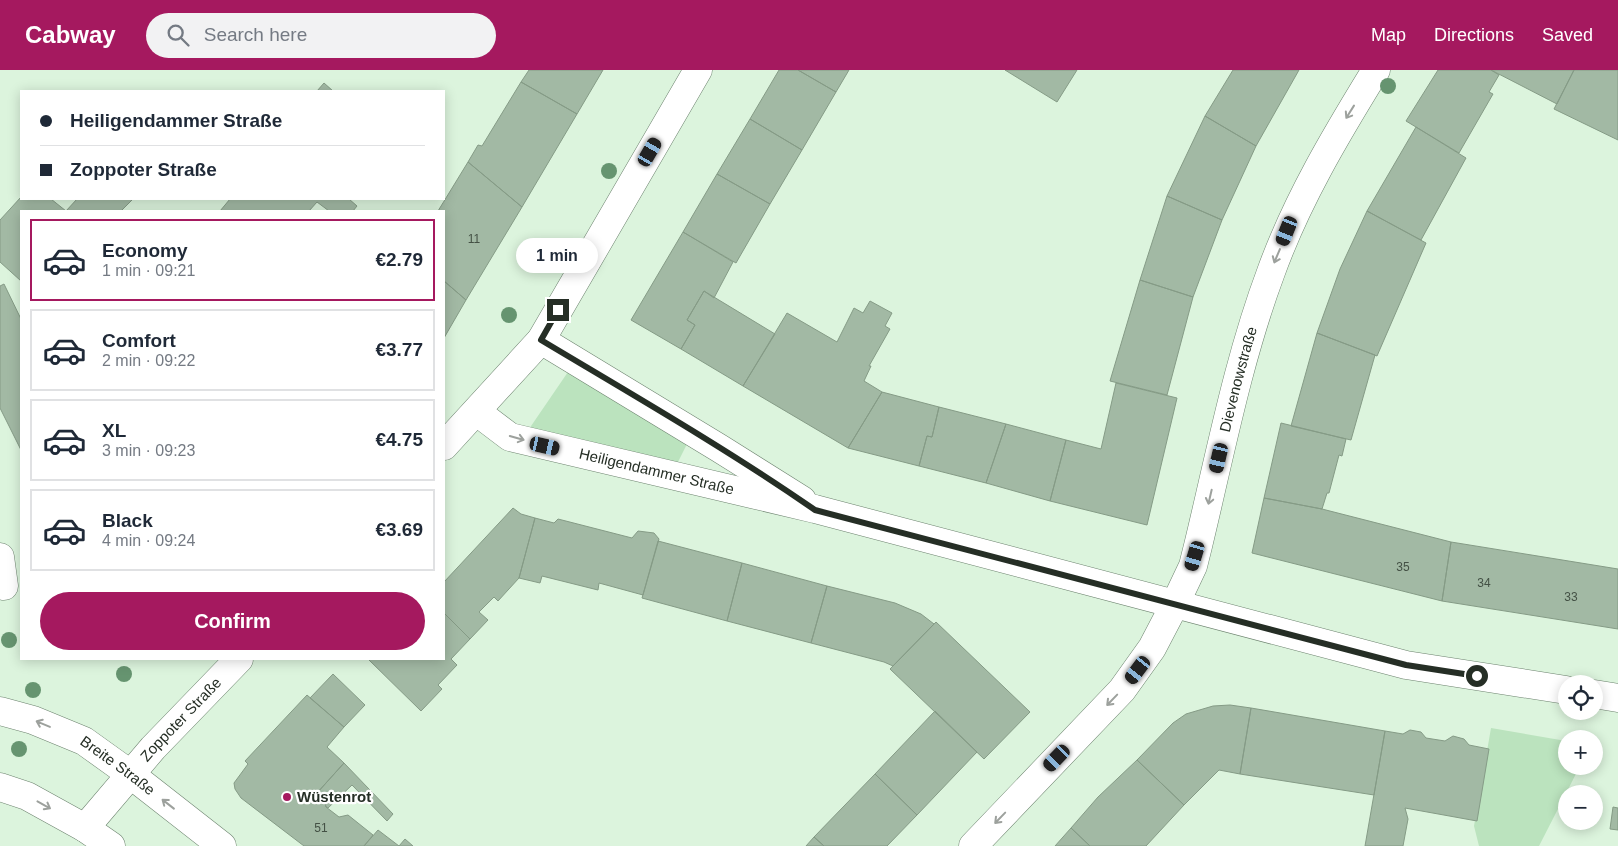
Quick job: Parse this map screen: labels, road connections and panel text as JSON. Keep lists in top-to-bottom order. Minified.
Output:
{"streets":{"street":["Dievenowstraße","Heiligendammer Straße","Zoppoter Straße","Breite Straße"]},"crossings":[["Dievenowstraße","Heiligendammer Straße"],["Zoppoter Straße","Breite Straße"]],"one_way":["Dievenowstraße"],"places":["Wüstenrot"],"house_numbers":["11","35","34","33","51"],"page":{"header":"Cabway","search":"Search here","nav":["Map","Directions","Saved"],"banner":["Heiligendammer Straße","Zoppoter Straße"],"list":[{"name":"Economy","note":"1 min · 09:21","value":"€2.79"},{"name":"Comfort","note":"2 min · 09:22","value":"€3.77"},{"name":"XL","note":"3 min · 09:23","value":"€4.75"},{"name":"Black","note":"4 min · 09:24","value":"€3.69"}],"bubble":"1 min","buttons":"Confirm","map_buttons":["+","−"]}}
